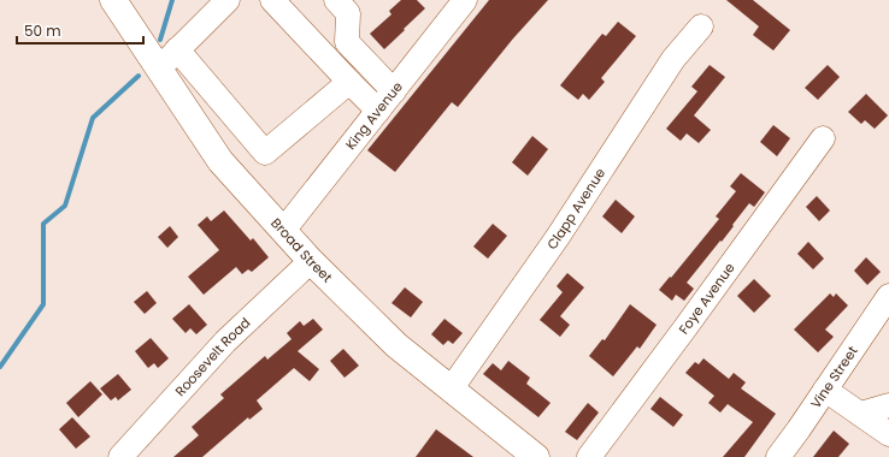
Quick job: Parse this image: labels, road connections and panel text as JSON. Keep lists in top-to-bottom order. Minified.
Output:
{"streets":{"main road":["Broad Street"],"street":["King Avenue","Clapp Avenue","Foye Avenue","Roosevelt Road","Vine Street"]},"crossings":[["King Avenue","Broad Street"],["Clapp Avenue","Broad Street"],["Broad Street","Roosevelt Road"]],"scale_bar":"50 m"}
